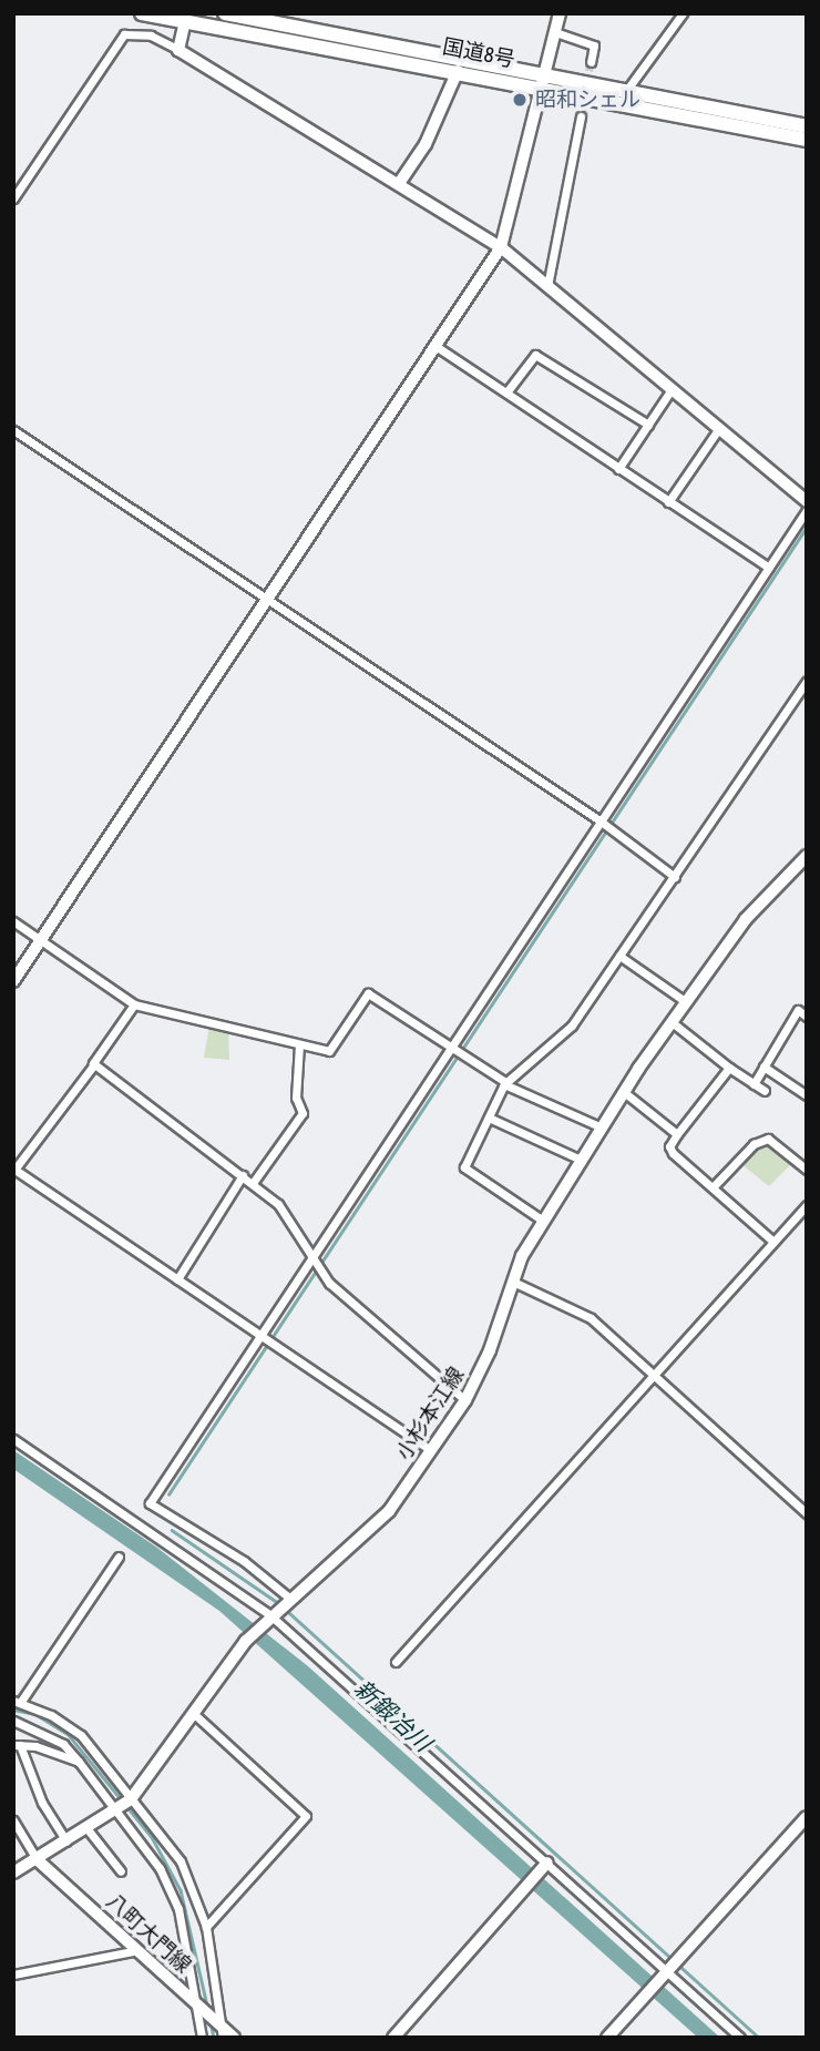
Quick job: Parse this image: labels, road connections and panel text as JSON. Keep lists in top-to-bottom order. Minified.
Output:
{"streets":{"highway":["国道8号"],"street":["小杉本江線","八町大門線"]},"crossings":[["小杉本江線","八町大門線"]],"water":["新鍛冶川"],"places":["昭和シェル"]}
